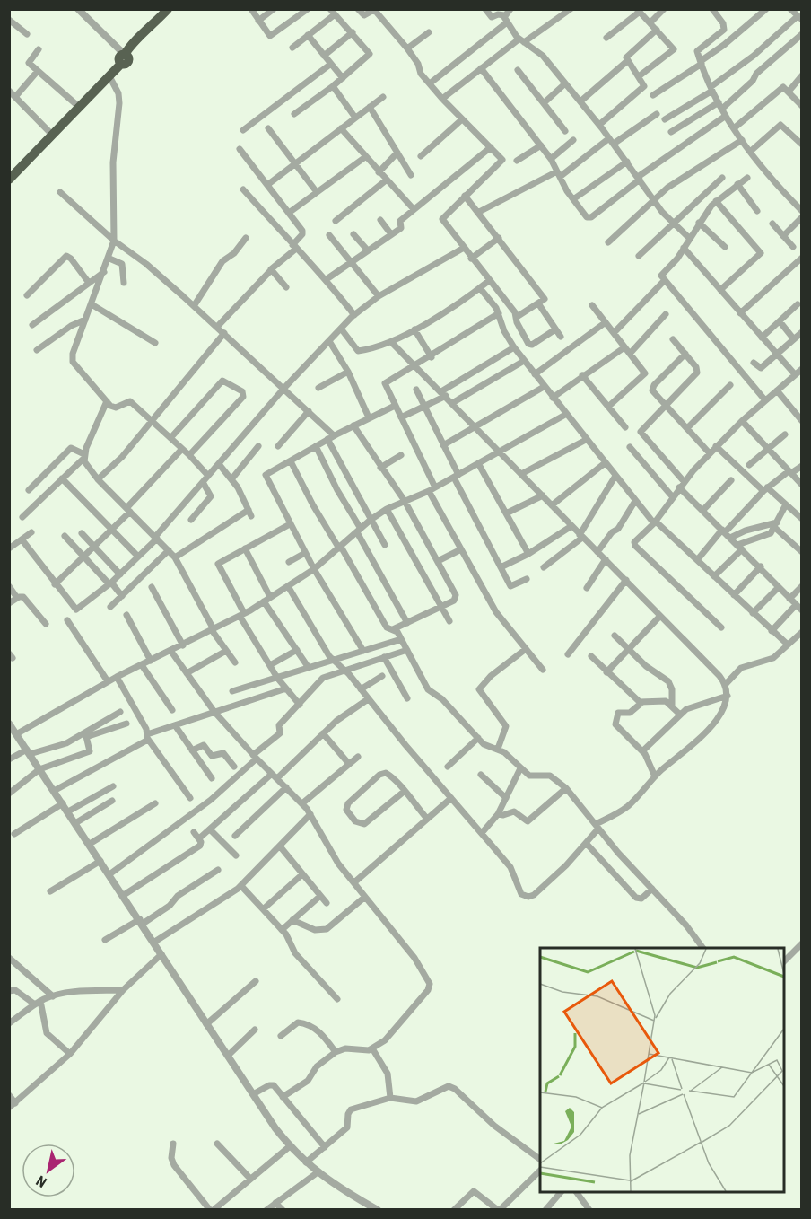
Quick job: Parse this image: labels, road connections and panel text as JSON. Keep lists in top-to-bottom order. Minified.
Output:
{"north":"bottom left"}
